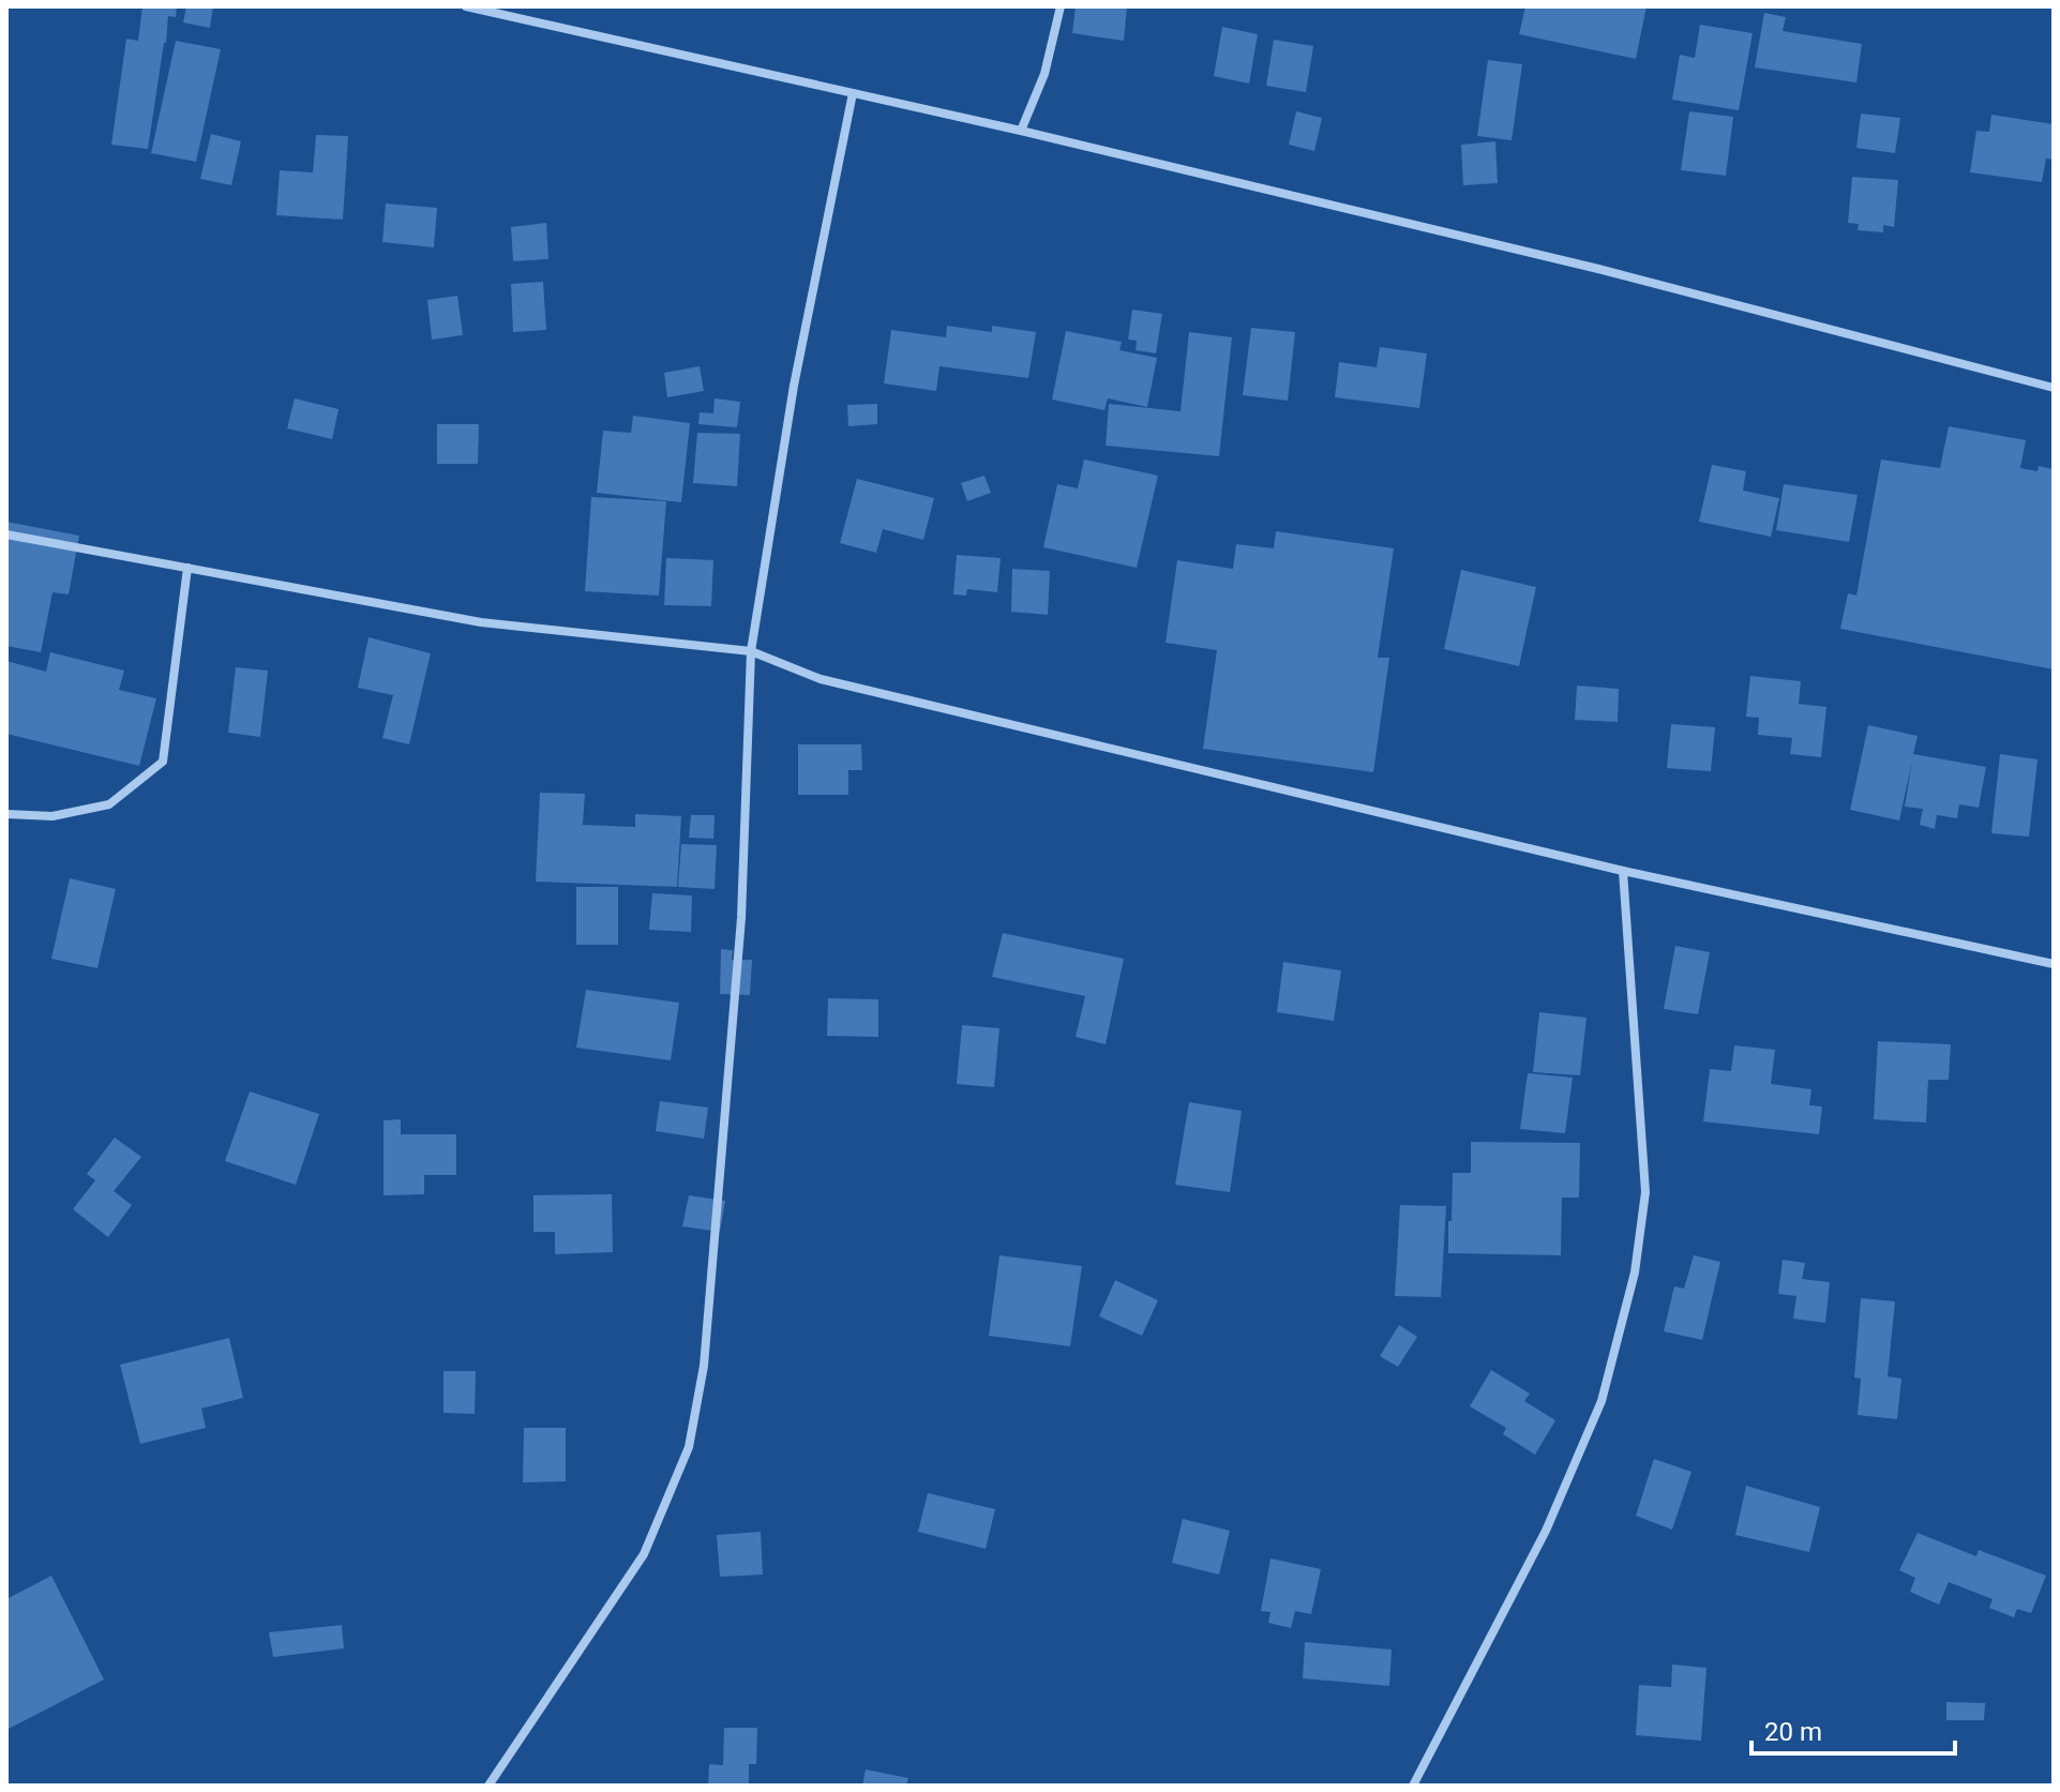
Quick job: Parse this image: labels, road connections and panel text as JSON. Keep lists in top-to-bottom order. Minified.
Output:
{"scale_bar":"20 m"}
